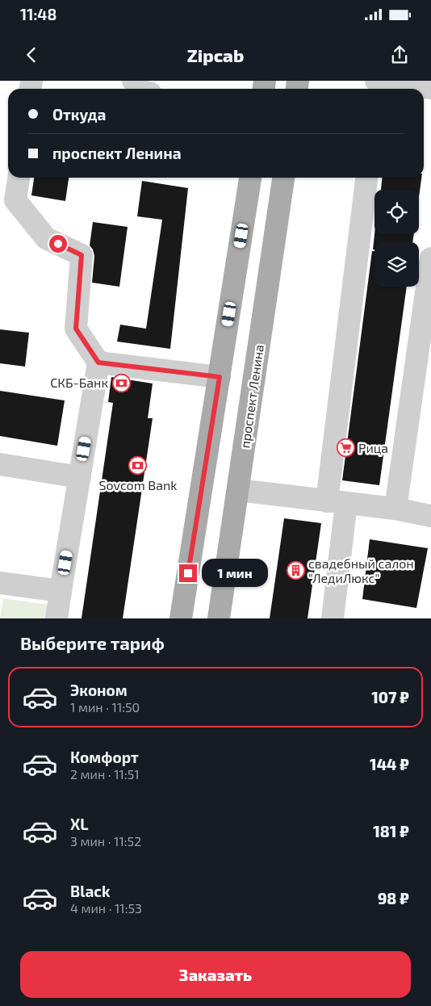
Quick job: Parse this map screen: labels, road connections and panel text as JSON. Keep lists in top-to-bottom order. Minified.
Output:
{"streets":{"main road":["проспект Ленина"]},"places":{"bank":["СКБ-Банк","Sovcom Bank"],"supermarket":["Рица"],"building":["свадебный салон \"ЛедиЛюкс\""]},"page":{"status":"11:48","header":"Zipcab","banner":["Откуда","проспект Ленина"],"bubble":"1 мин","heading":"Выберите тариф","list":[{"name":"Эконом","note":"1 мин · 11:50","value":"107 ₽"},{"name":"Комфорт","note":"2 мин · 11:51","value":"144 ₽"},{"name":"XL","note":"3 мин · 11:52","value":"181 ₽"},{"name":"Black","note":"4 мин · 11:53","value":"98 ₽"}],"buttons":"Заказать"}}
